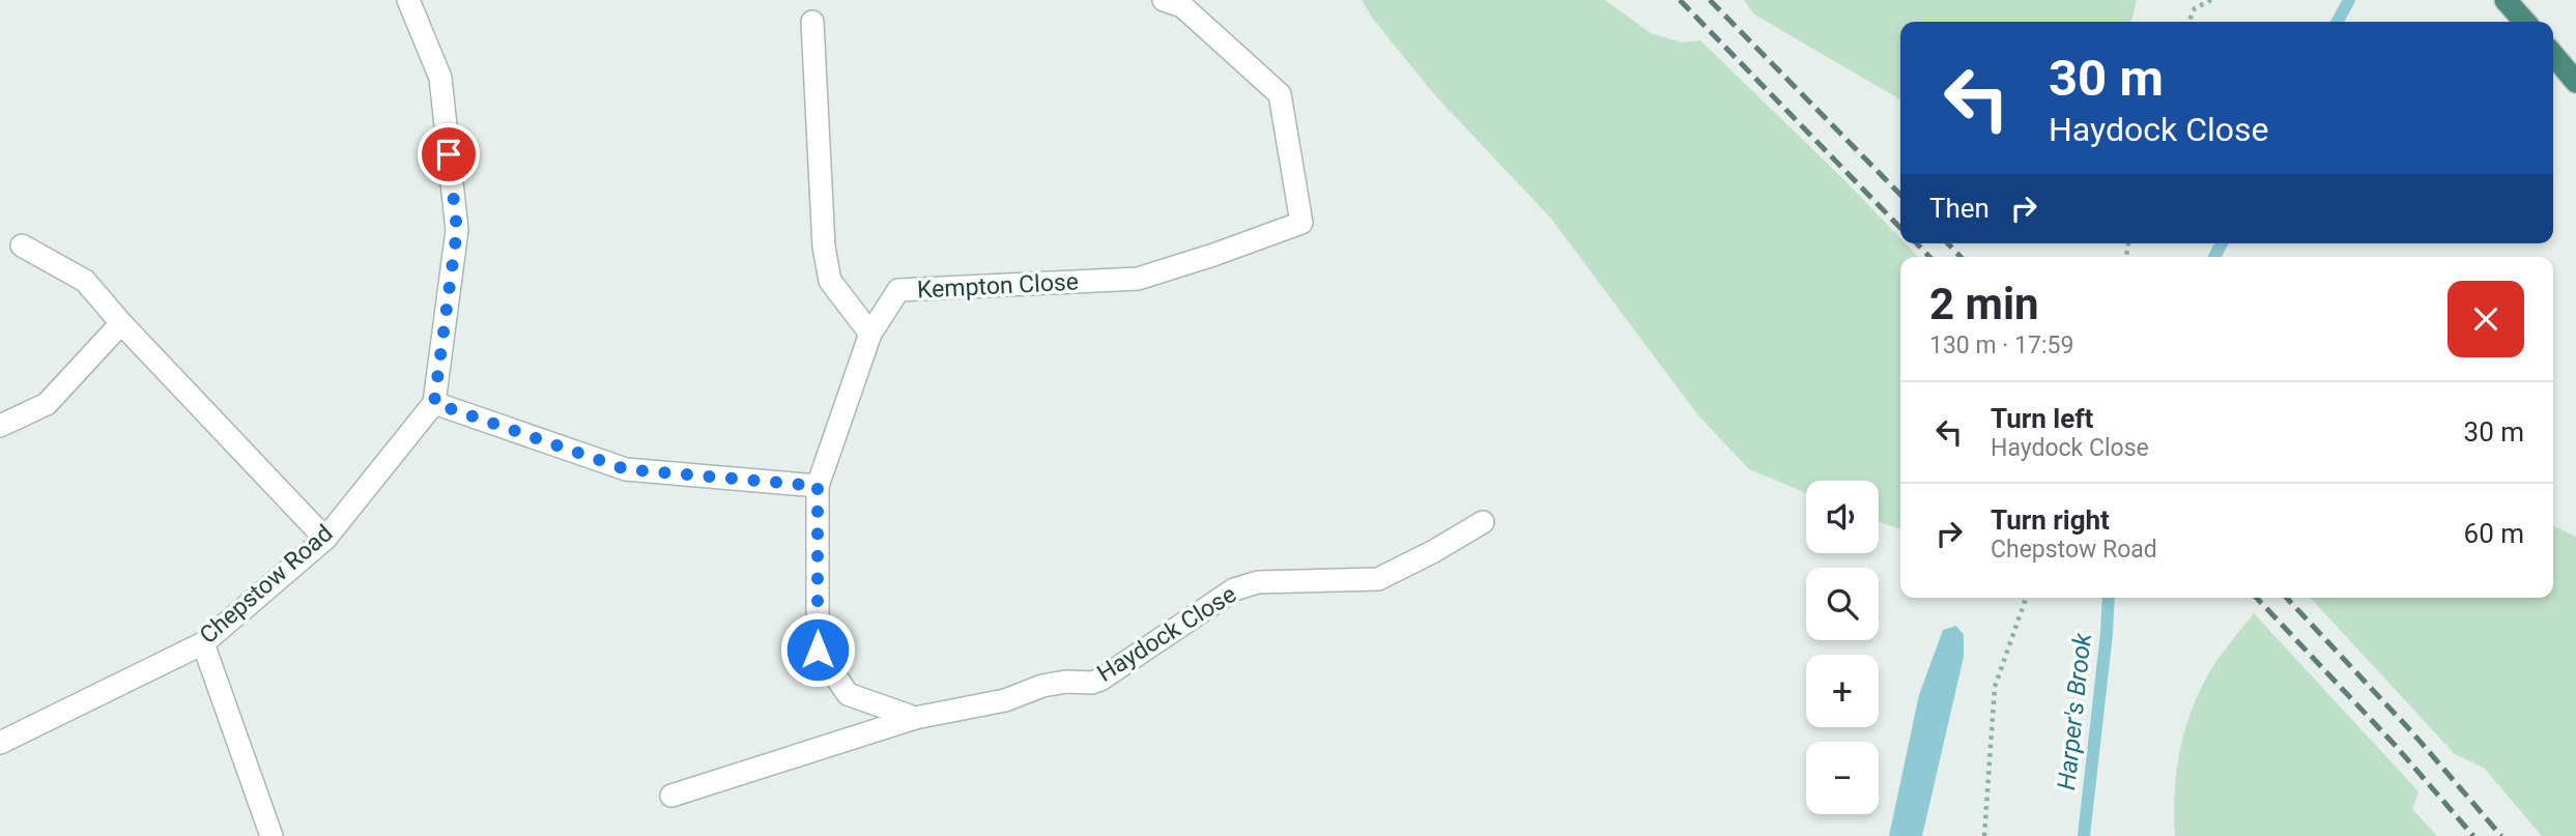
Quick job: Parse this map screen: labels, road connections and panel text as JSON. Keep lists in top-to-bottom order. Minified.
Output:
{"streets":{"street":["Kempton Close","Chepstow Road","Haydock Close"]},"water":["Harper's Brook"],"page":{"turn":["30 m","Haydock Close"],"then":"Then","heading":["2 min","130 m · 17:59"],"list":[{"name":"Turn left","note":"Haydock Close","value":"30 m"},{"name":"Turn right","note":"Chepstow Road","value":"60 m"}],"map_buttons":["+","−"]}}
